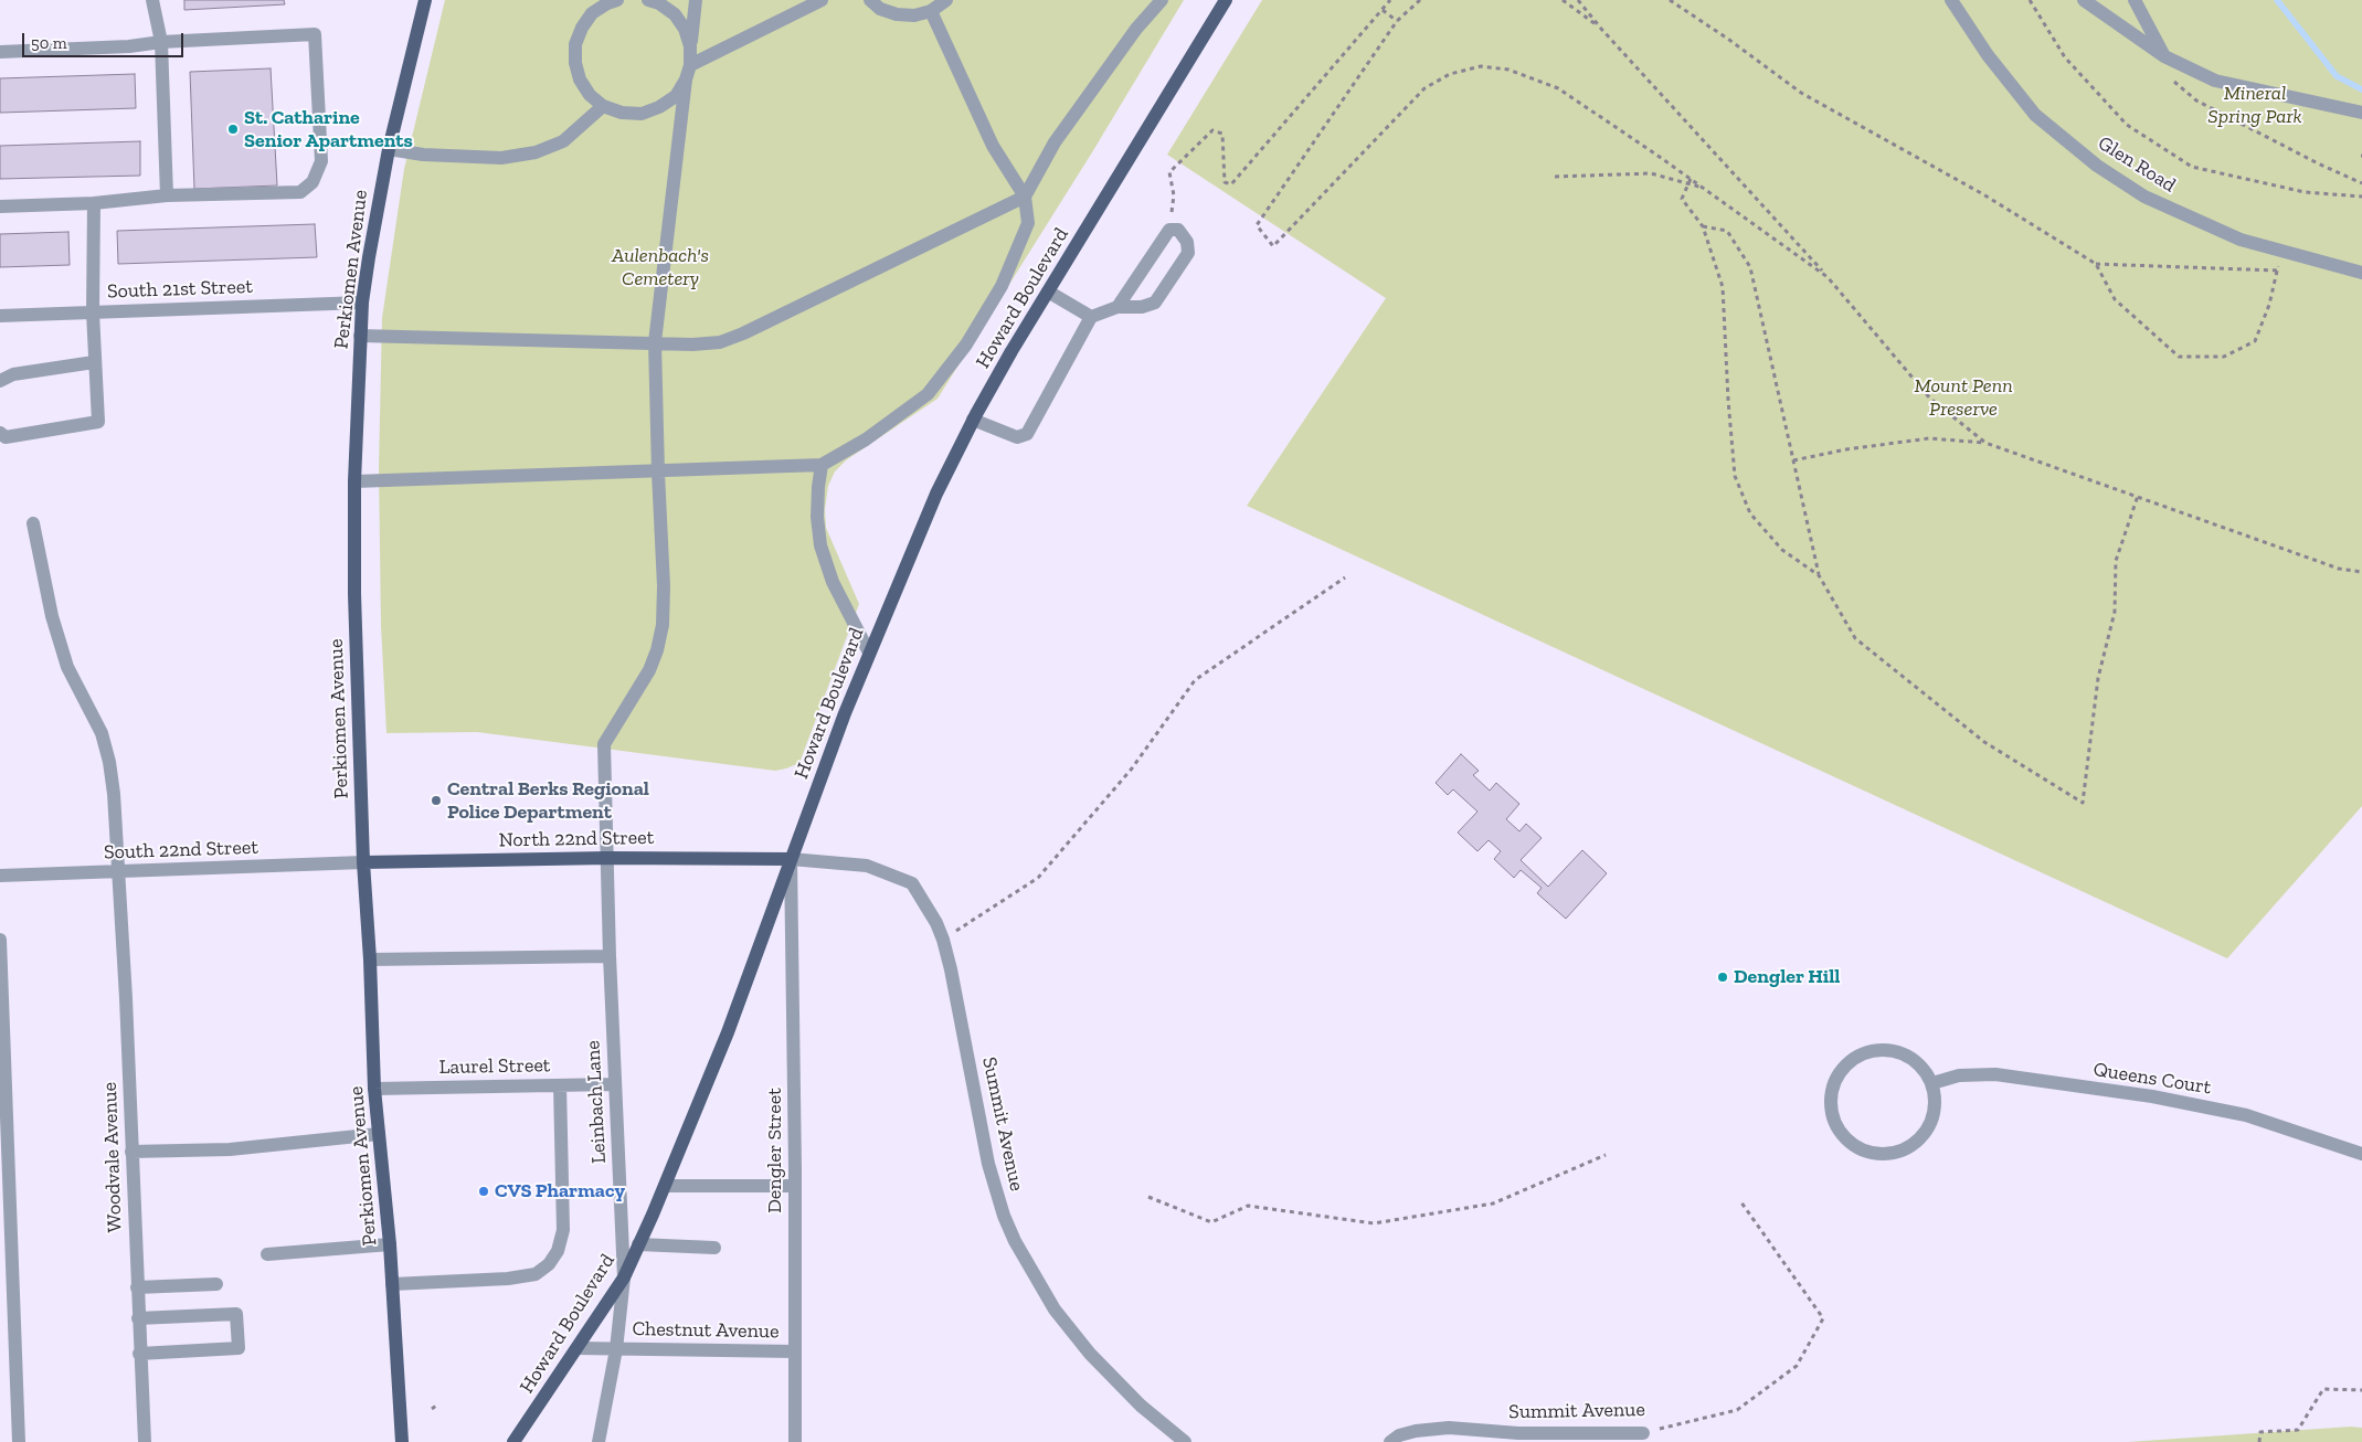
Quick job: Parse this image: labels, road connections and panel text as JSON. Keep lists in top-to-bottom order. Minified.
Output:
{"streets":{"main road":["Perkiomen Avenue","Howard Boulevard","North 22nd Street"],"street":["Glen Road","South 21st Street","South 22nd Street","Laurel Street","Queens Court","Leinbach Lane","Summit Avenue","Dengler Street","Woodvale Avenue","Chestnut Avenue"]},"crossings":[["Perkiomen Avenue","South 21st Street"],["Perkiomen Avenue","North 22nd Street"],["Perkiomen Avenue","South 22nd Street"],["Perkiomen Avenue","Laurel Street"],["Howard Boulevard","North 22nd Street"],["Howard Boulevard","Leinbach Lane"],["Howard Boulevard","Summit Avenue"],["Howard Boulevard","Dengler Street"],["Howard Boulevard","Chestnut Avenue"],["North 22nd Street","South 22nd Street"],["North 22nd Street","Leinbach Lane"],["North 22nd Street","Summit Avenue"],["North 22nd Street","Dengler Street"],["South 22nd Street","Woodvale Avenue"],["Laurel Street","Leinbach Lane"],["Leinbach Lane","Chestnut Avenue"],["Summit Avenue","Dengler Street"],["Dengler Street","Chestnut Avenue"]],"parks":["Mineral Spring Park","Aulenbach's Cemetery","Mount Penn Preserve"],"places":["St. Catharine Senior Apartments","Central Berks Regional Police Department","Dengler Hill","CVS Pharmacy"],"scale_bar":"50 m"}
